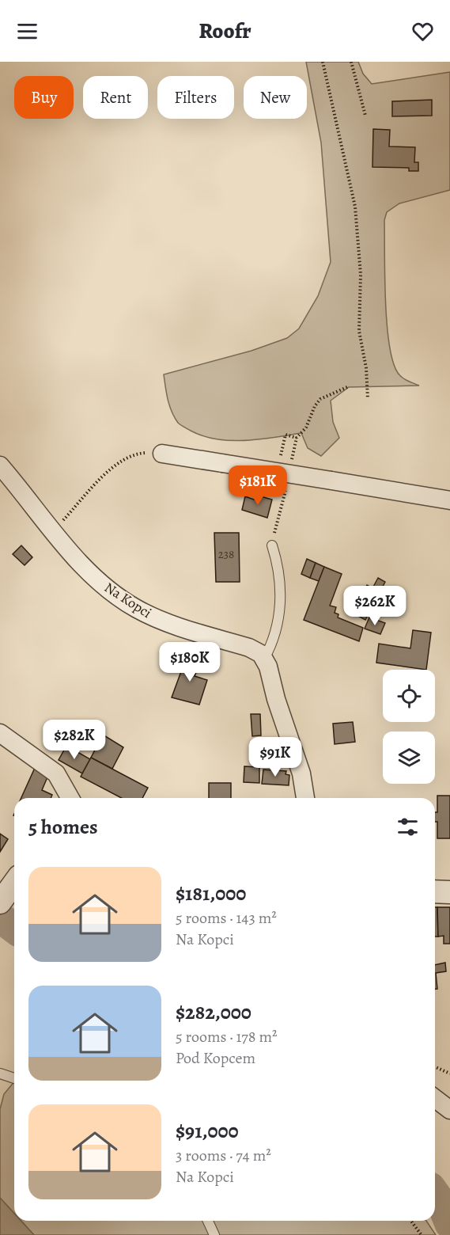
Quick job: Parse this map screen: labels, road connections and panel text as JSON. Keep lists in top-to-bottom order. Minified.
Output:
{"streets":{"street":["Na Kopci"]},"house_numbers":["238"],"page":{"header":"Roofr","chip":["Buy","Rent","Filters","New"],"price":["$181K","$262K","$180K","$282K","$91K"],"heading":"5 homes","list":[{"name":"$181,000","note":"5 rooms · 143 m² · Na Kopci"},{"name":"$282,000","note":"5 rooms · 178 m² · Pod Kopcem"},{"name":"$91,000","note":"3 rooms · 74 m² · Na Kopci"}]}}
